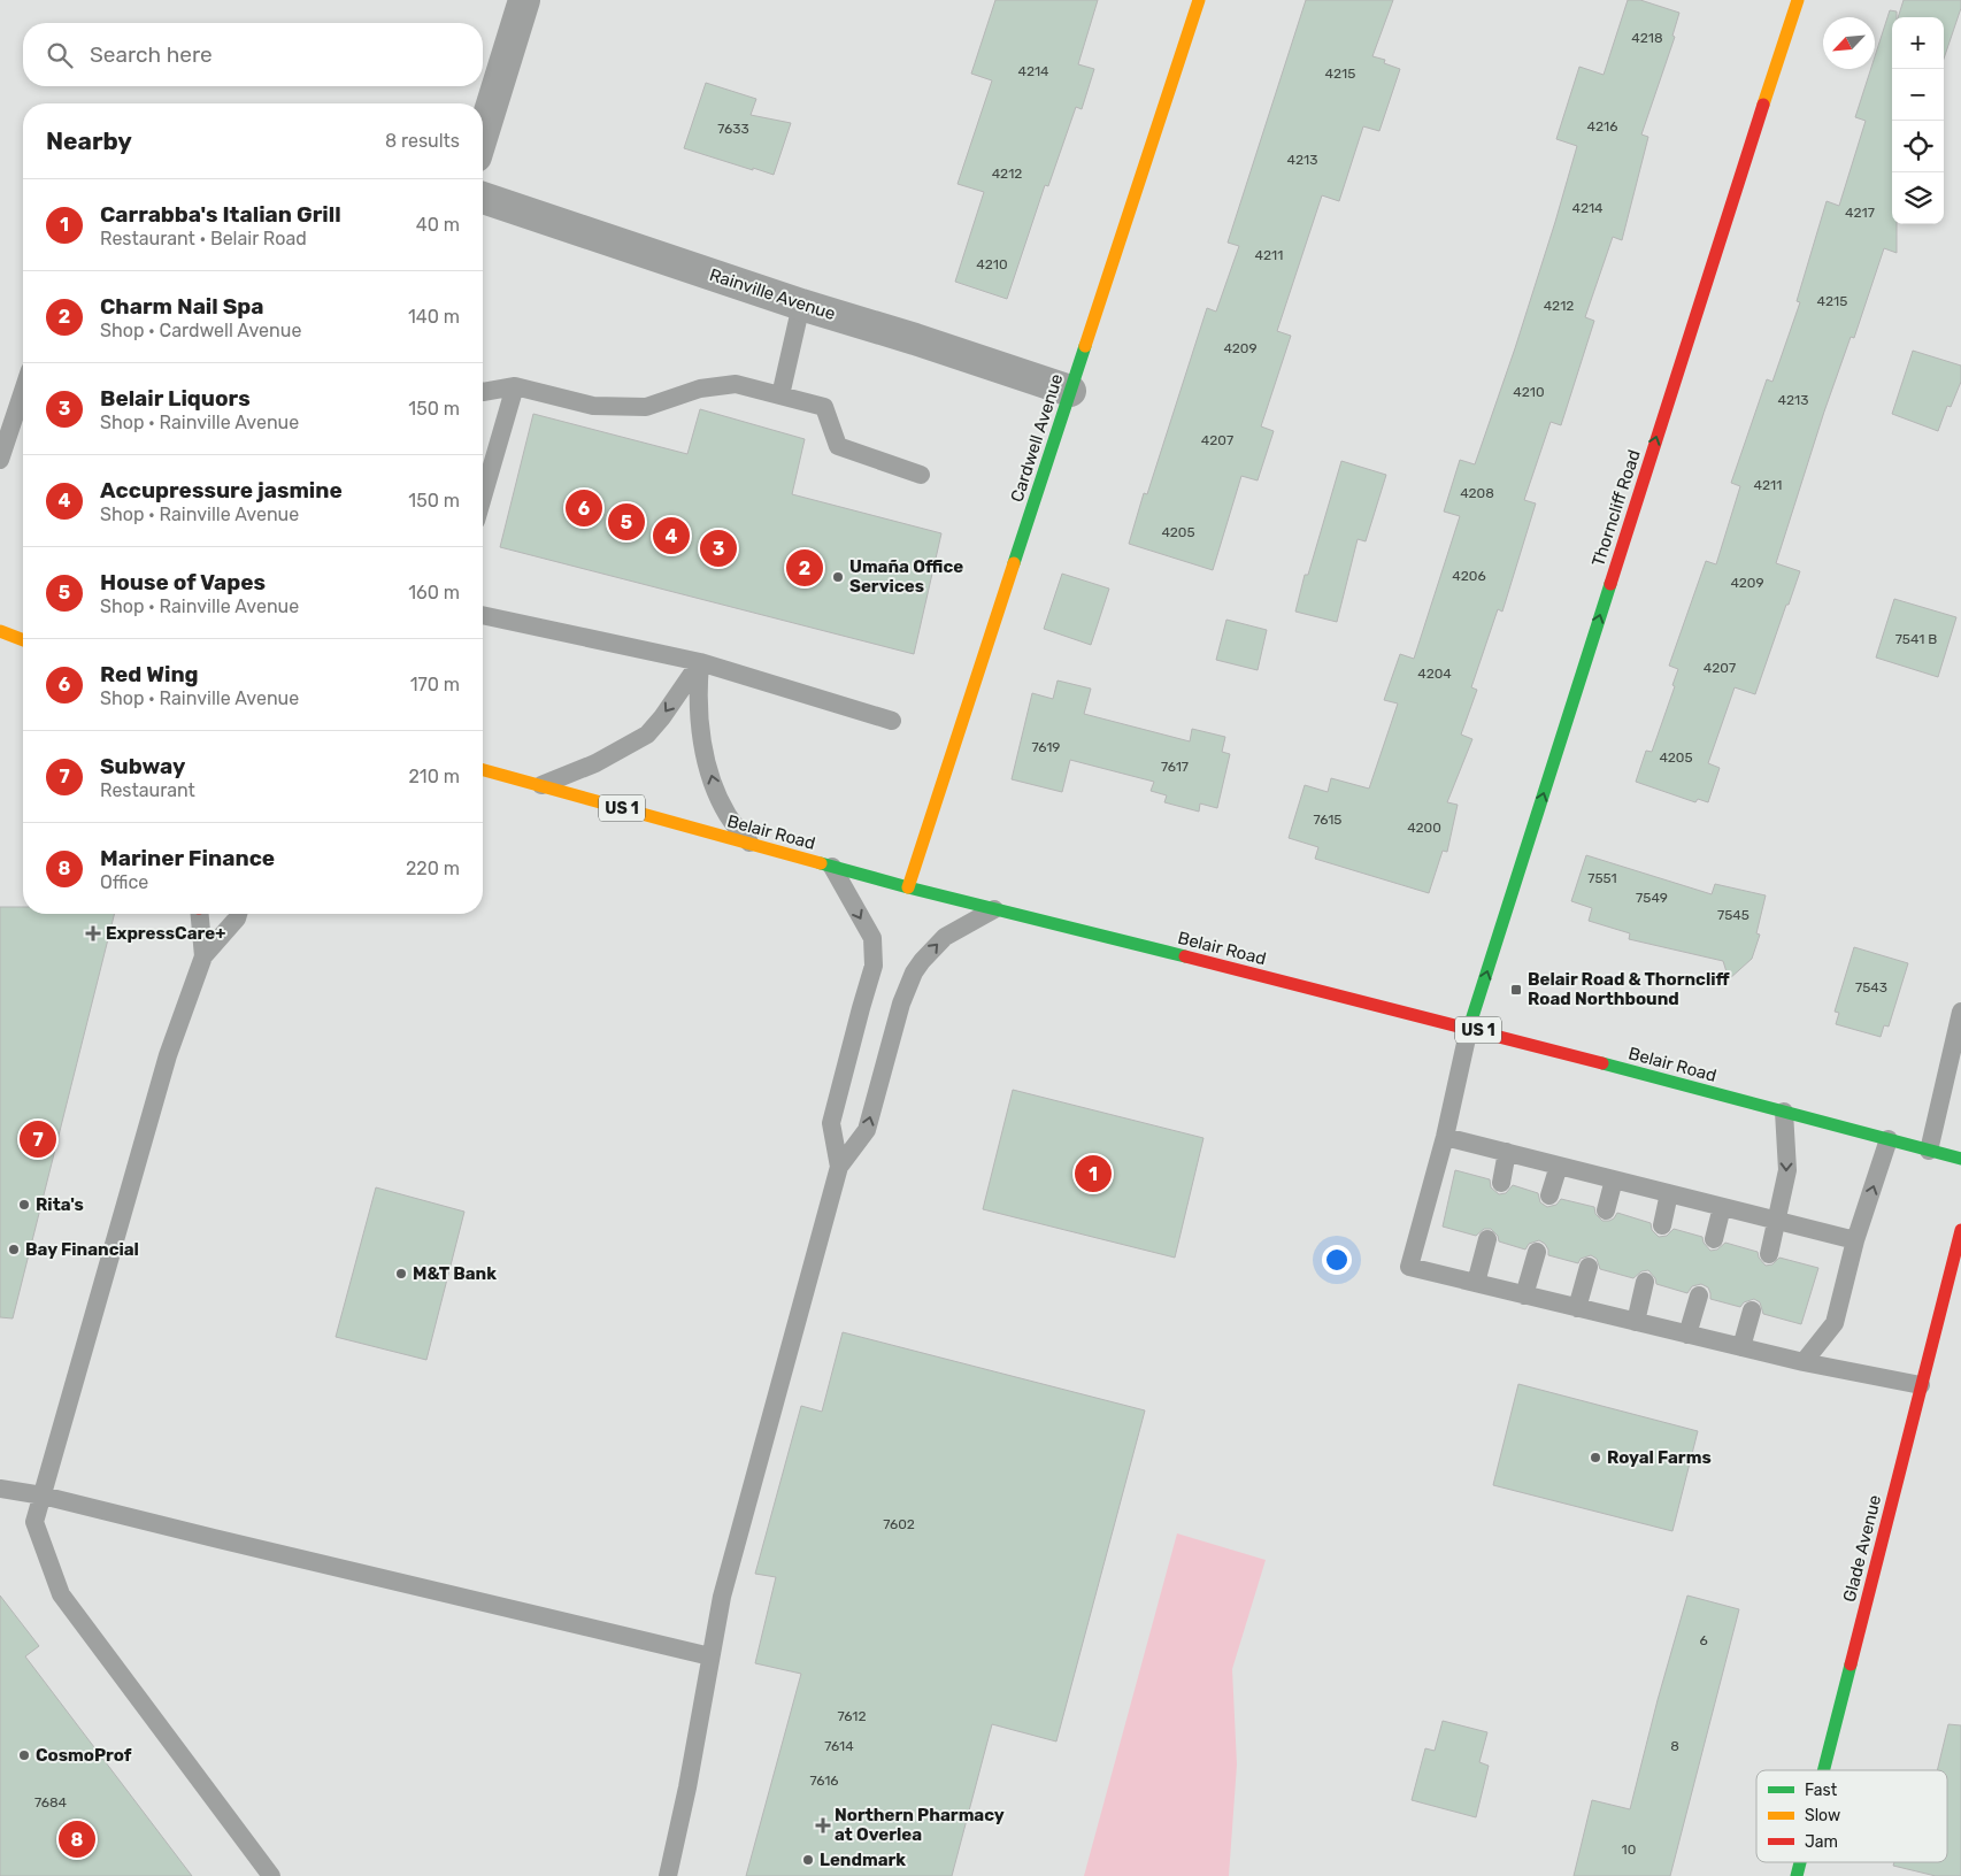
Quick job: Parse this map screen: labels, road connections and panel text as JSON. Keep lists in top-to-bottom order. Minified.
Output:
{"streets":{"street":["Rainville Avenue","Cardwell Avenue","Thorncliff Road","US 1","Belair Road","Glade Avenue"]},"crossings":[["Rainville Avenue","Cardwell Avenue"],["Cardwell Avenue","Belair Road"],["Thorncliff Road","Belair Road"]],"one_way":["Thorncliff Road"],"places":{"other":["Umaña Office Services","Rita's","Bay Financial","M&T Bank","Royal Farms","CosmoProf","Lendmark"],"health":["ExpressCare+","Northern Pharmacy at Overlea"],"transit":["Belair Road & Thorncliff Road Northbound"]},"house_numbers":["4218","4214","4215","4216","7633","4213","4212","4214","4217","4211","4210","4215","4212","4209","4210","4213","4207","4211","4208","4205","4206","4209","7541 B","4207","4204","7619","4205","7617","7615","4200","7551","7549","7545","7543","7602","6","7612","7614","8","7616","7684","10"],"legend":["Fast","Slow","Jam"],"north":"bottom left","page":{"map_buttons":["+","−"],"search":"Search here","heading":["Nearby","8 results"],"list":[{"mark":"1","name":"Carrabba's Italian Grill","note":"Restaurant · Belair Road","value":"40 m"},{"mark":"2","name":"Charm Nail Spa","note":"Shop · Cardwell Avenue","value":"140 m"},{"mark":"3","name":"Belair Liquors","note":"Shop · Rainville Avenue","value":"150 m"},{"mark":"4","name":"Accupressure jasmine","note":"Shop · Rainville Avenue","value":"150 m"},{"mark":"5","name":"House of Vapes","note":"Shop · Rainville Avenue","value":"160 m"},{"mark":"6","name":"Red Wing","note":"Shop · Rainville Avenue","value":"170 m"},{"mark":"7","name":"Subway","note":"Restaurant","value":"210 m"},{"mark":"8","name":"Mariner Finance","note":"Office","value":"220 m"}],"pins":["6","5","4","3","2","7","1","8"]}}
